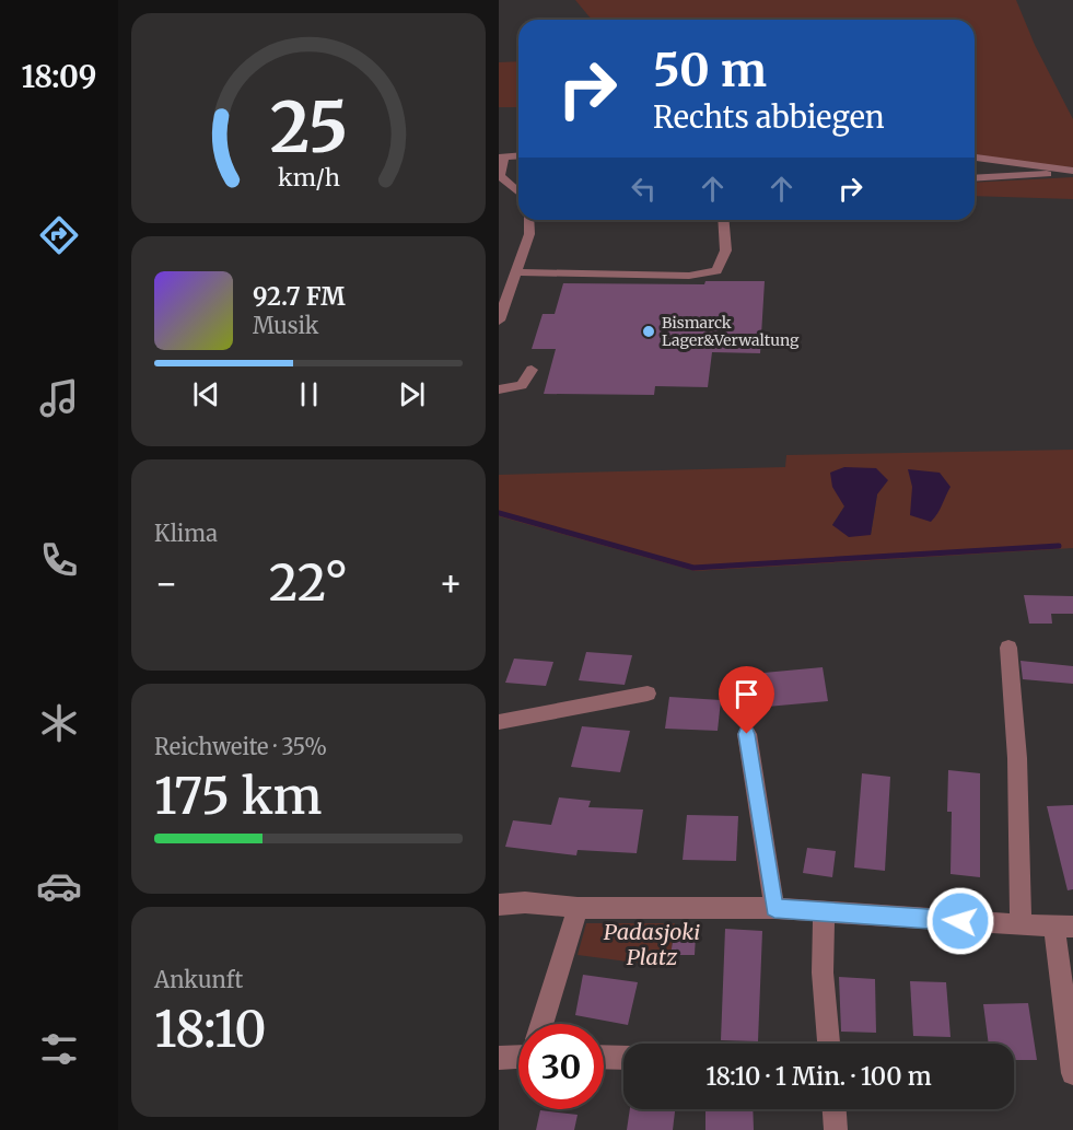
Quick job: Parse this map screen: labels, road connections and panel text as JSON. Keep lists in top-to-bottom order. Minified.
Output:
{"parks":["Padasjoki Platz"],"places":["Bismarck Lager&Verwaltung"],"page":{"tabs":"18:09","turn":["50 m","Rechts abbiegen"],"song":["92.7 FM","Musik"],"tile":["Klima",["Reichweite · 35%","175 km"],["Ankunft","18:10"]],"heat":["−","22°","+"],"limit":"30","trip":"18:10 · 1 Min. · 100 m","gauge":["25","km/h"]}}
